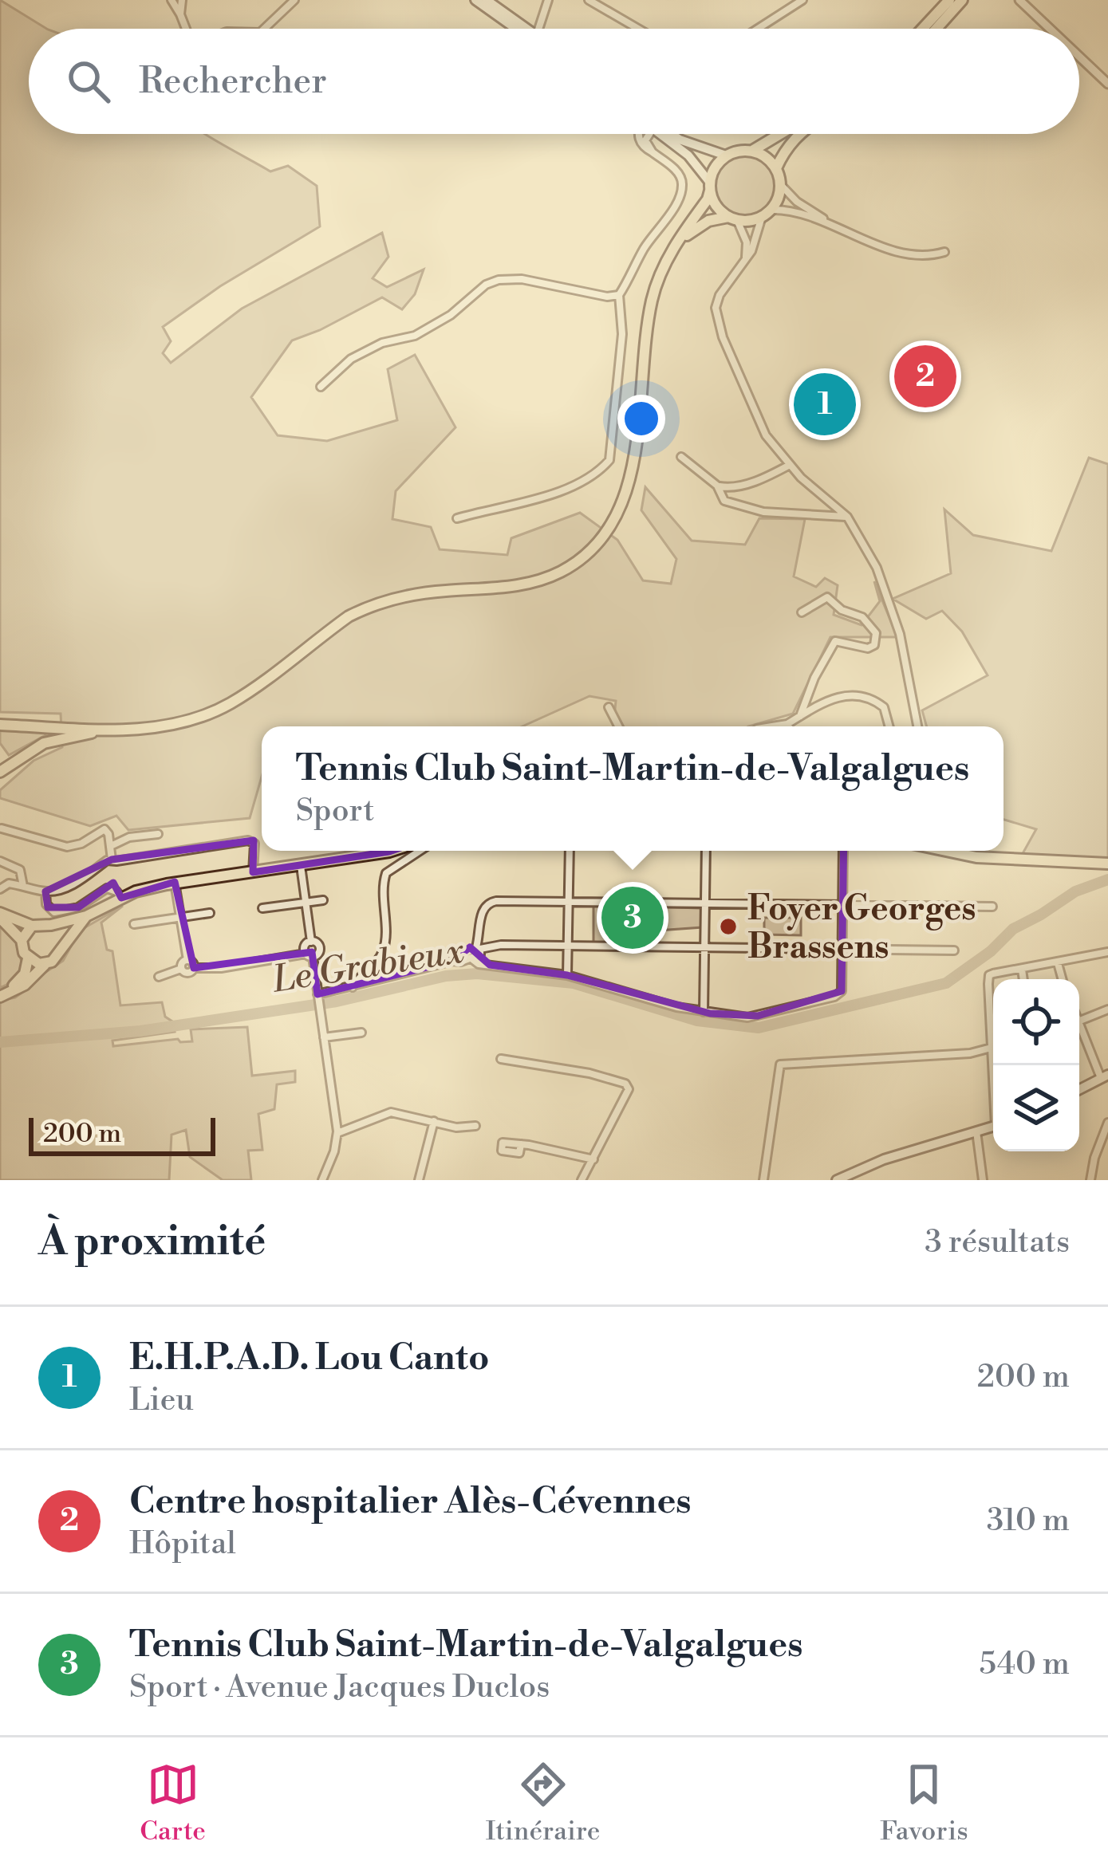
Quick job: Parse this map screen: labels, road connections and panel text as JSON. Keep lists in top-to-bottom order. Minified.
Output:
{"water":["Le Grabieux"],"places":["Foyer Georges Brassens"],"scale_bar":"200 m","page":{"search":"Rechercher","pins":["2","1","3"],"popup":["Tennis Club Saint-Martin-de-Valgalgues","Sport"],"scale":"200 m","heading":["À proximité","3 résultats"],"list":[{"mark":"1","name":"E.H.P.A.D. Lou Canto","note":"Lieu","value":"200 m"},{"mark":"2","name":"Centre hospitalier Alès-Cévennes","note":"Hôpital","value":"310 m"},{"mark":"3","name":"Tennis Club Saint-Martin-de-Valgalgues","note":"Sport · Avenue Jacques Duclos","value":"540 m"}],"nav":["Carte","Itinéraire","Favoris"]}}
